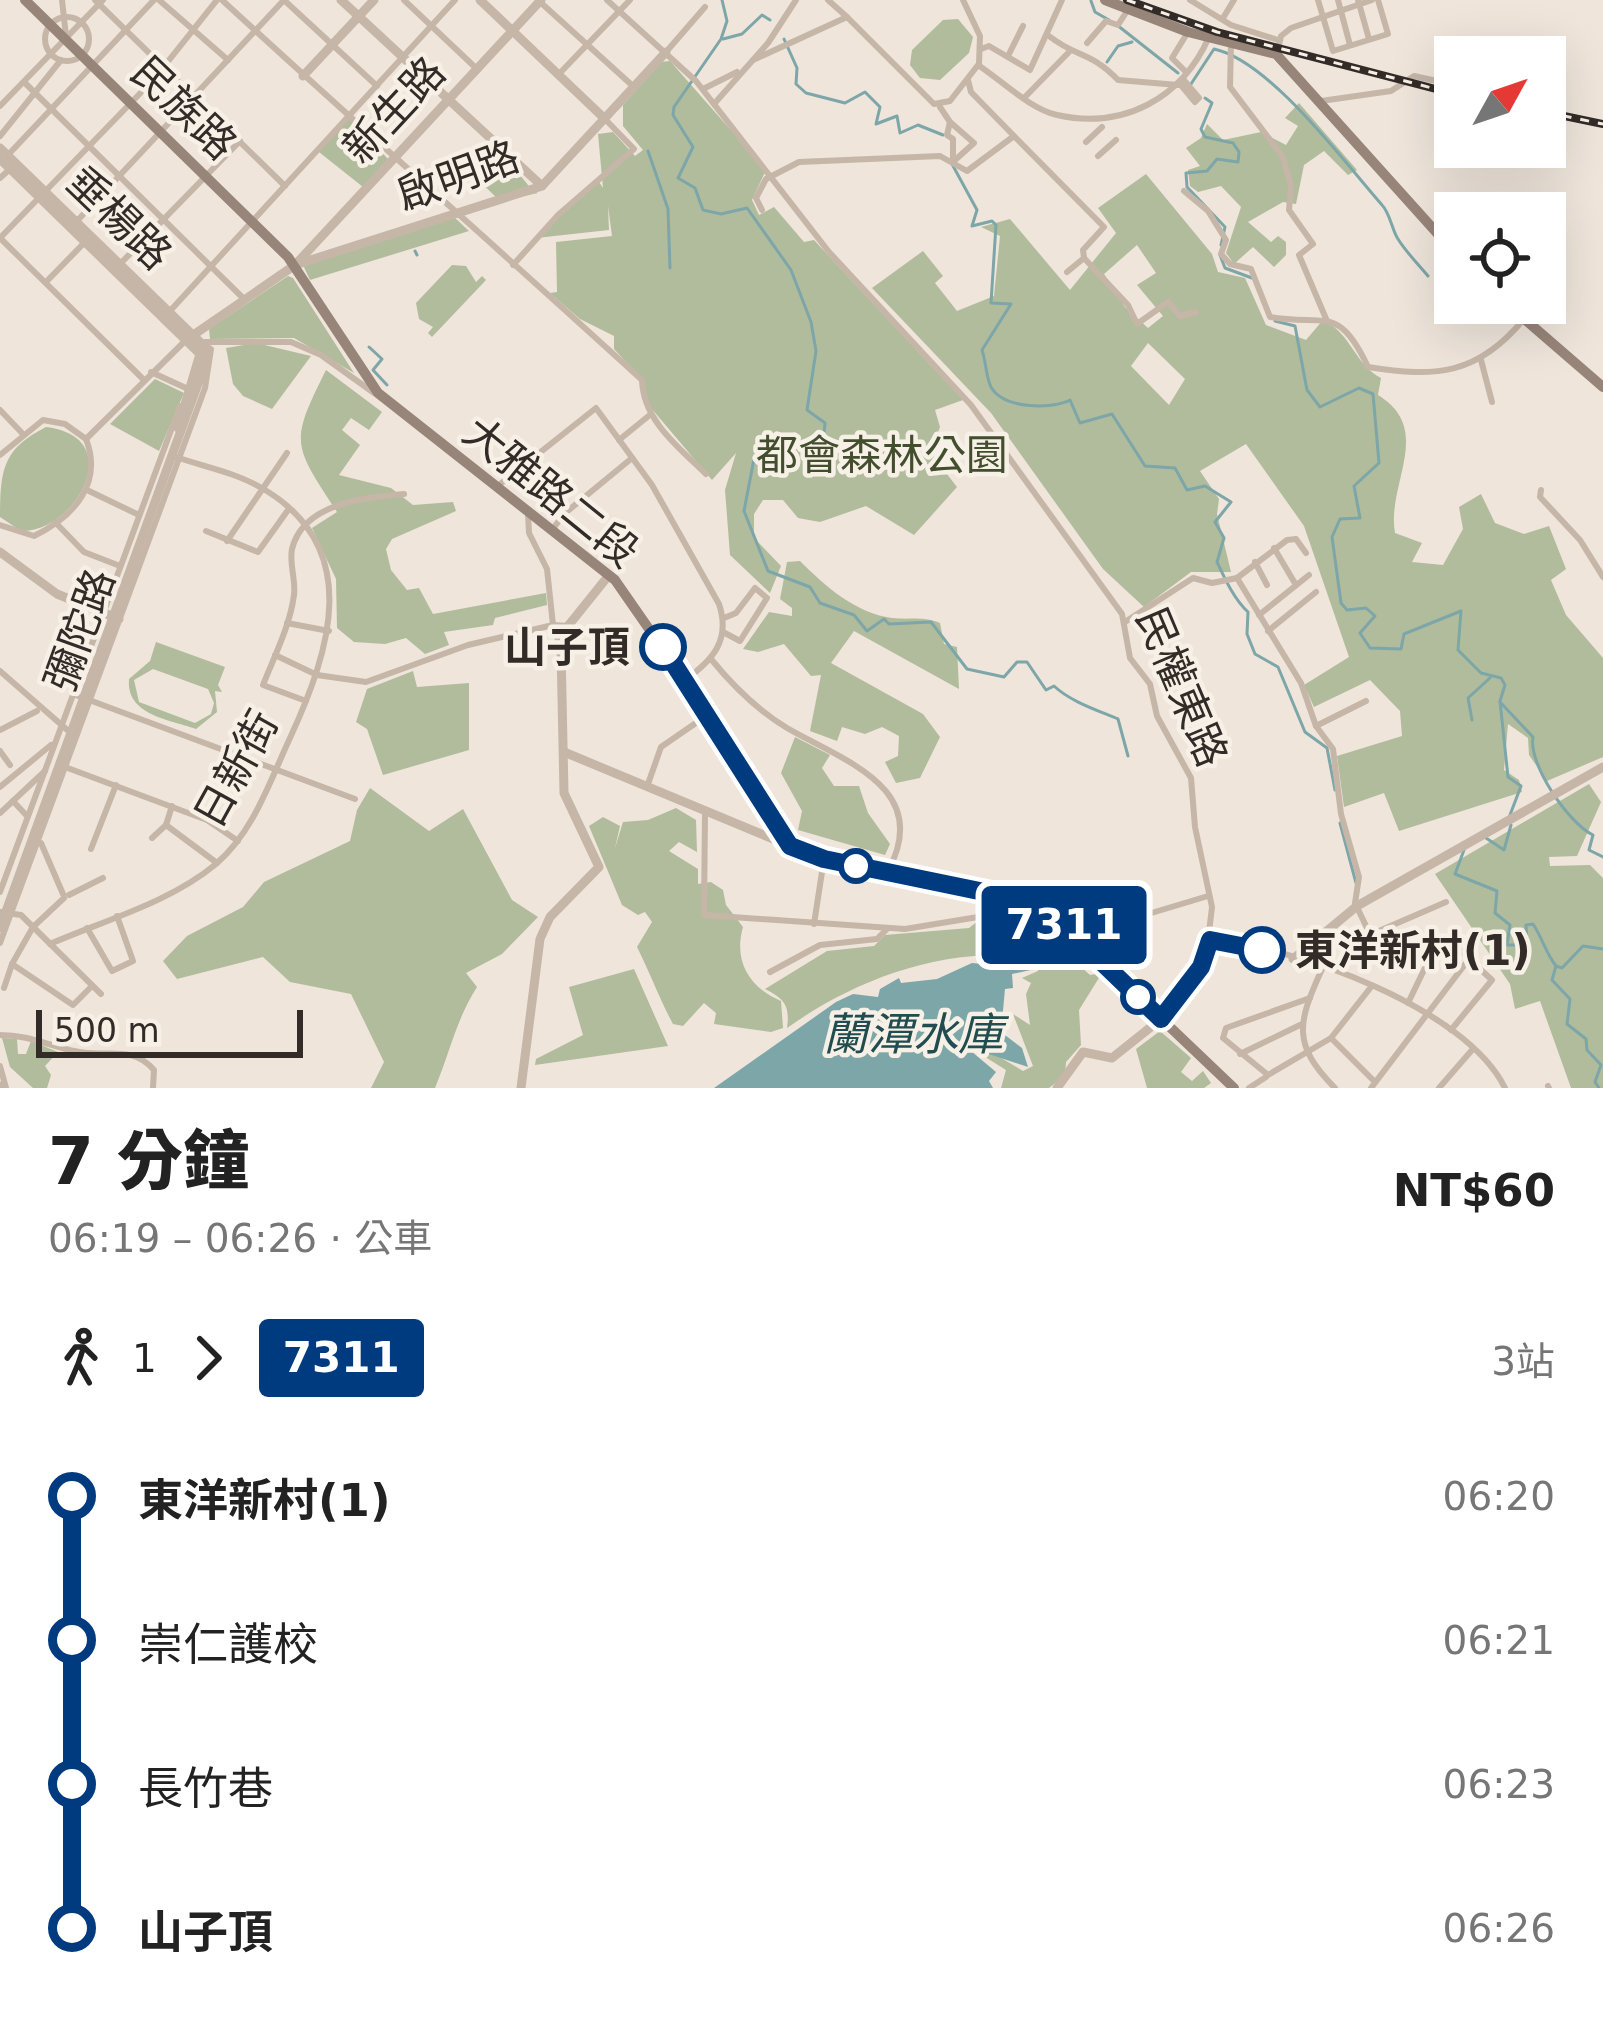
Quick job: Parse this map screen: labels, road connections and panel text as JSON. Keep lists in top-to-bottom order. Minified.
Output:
{"streets":{"main road":["民族路","大雅路二段"],"street":["新生路","啟明路","垂楊路","彌陀路","民權東路","日新街"]},"crossings":[["民族路","新生路"],["民族路","啟明路"],["民族路","大雅路二段"],["新生路","啟明路"],["新生路","大雅路二段"],["啟明路","垂楊路"],["啟明路","大雅路二段"],["啟明路","彌陀路"],["啟明路","民權東路"],["垂楊路","彌陀路"],["彌陀路","日新街"]],"water":["蘭潭水庫"],"parks":["都會森林公園"],"places":["山子頂","東洋新村(1)"],"lines":["bus line 7311"],"scale_bar":"500 m","north":"top right","page":{"on_map":"7311","scale":"500 m","heading":["7 分鐘","06:19 – 06:26 · 公車","NT$60"],"legs":["1","7311","3站"],"list":[{"name":"東洋新村(1)","value":"06:20"},{"name":"崇仁護校","value":"06:21"},{"name":"長竹巷","value":"06:23"},{"name":"山子頂","value":"06:26"}]}}
